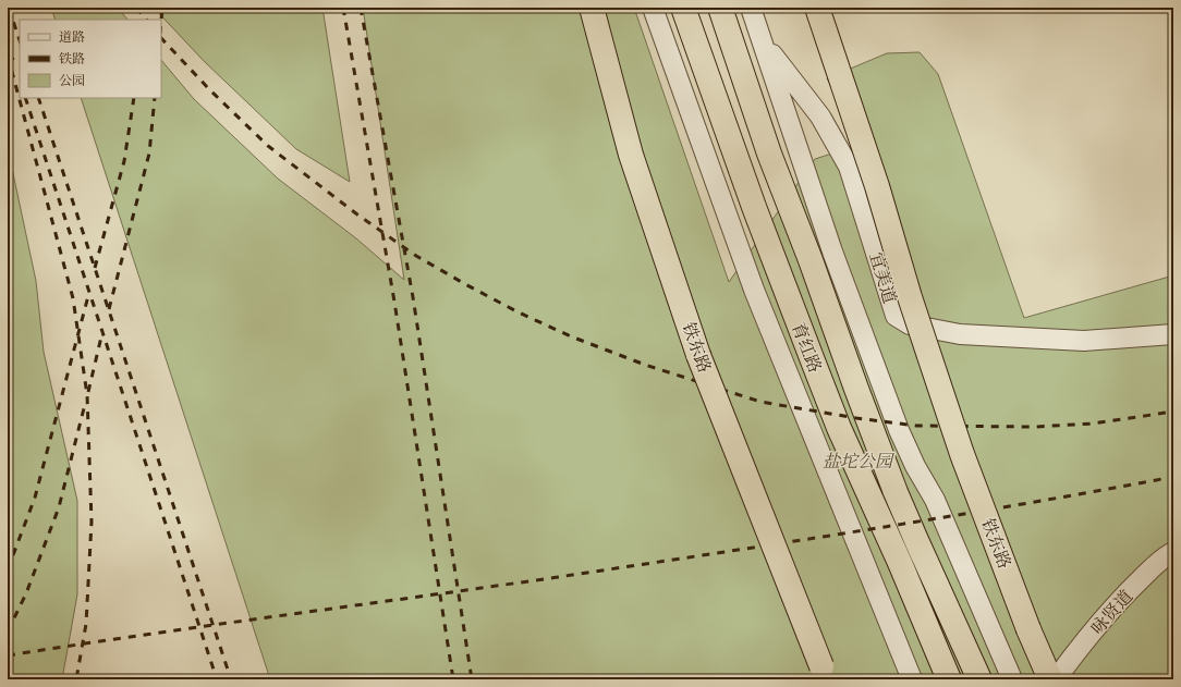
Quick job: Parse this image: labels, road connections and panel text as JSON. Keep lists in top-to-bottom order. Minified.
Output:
{"streets":{"highway":["铁东路","育红路"],"street":["宜美道","咏贤道"]},"parks":["盐坨公园"],"legend":["道路","铁路","公园"]}
